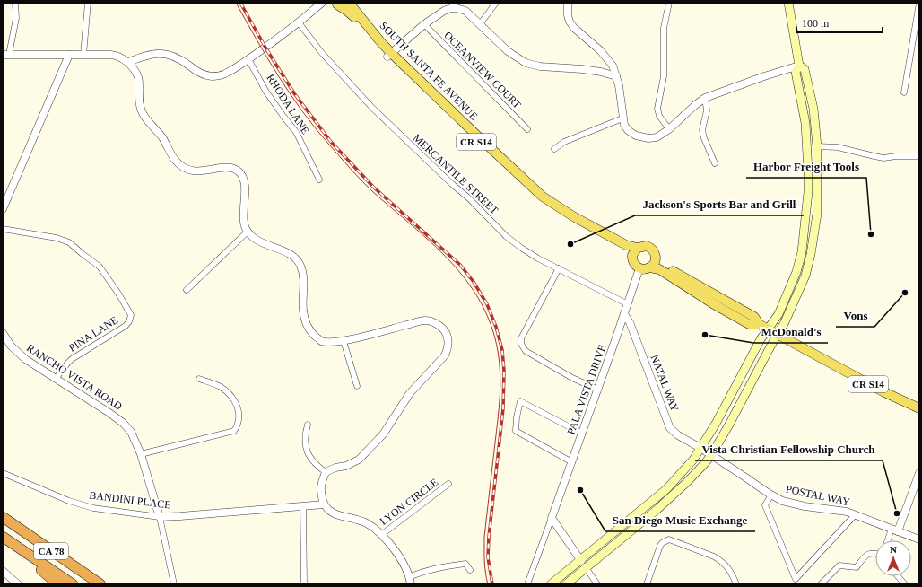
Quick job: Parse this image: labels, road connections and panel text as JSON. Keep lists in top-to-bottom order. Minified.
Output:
{"streets":{"highway":["CA 78"],"main road":["SOUTH SANTA FE AVENUE","CR S14"],"street":["OCEANVIEW COURT","RHODA LANE","MERCANTILE STREET","PINA LANE","RANCHO VISTA ROAD","NATAL WAY","PALA VISTA DRIVE","POSTAL WAY","BANDINI PLACE","LYON CIRCLE"]},"crossings":[["SOUTH SANTA FE AVENUE","PALA VISTA DRIVE"],["MERCANTILE STREET","PALA VISTA DRIVE"],["PINA LANE","RANCHO VISTA ROAD"],["RANCHO VISTA ROAD","BANDINI PLACE"],["NATAL WAY","PALA VISTA DRIVE"],["NATAL WAY","POSTAL WAY"]],"places":["Harbor Freight Tools","Jackson's Sports Bar and Grill","Vons","McDonald's","San Diego Music Exchange","Vista Christian Fellowship Church"],"scale_bar":"100 m","north":"top"}
